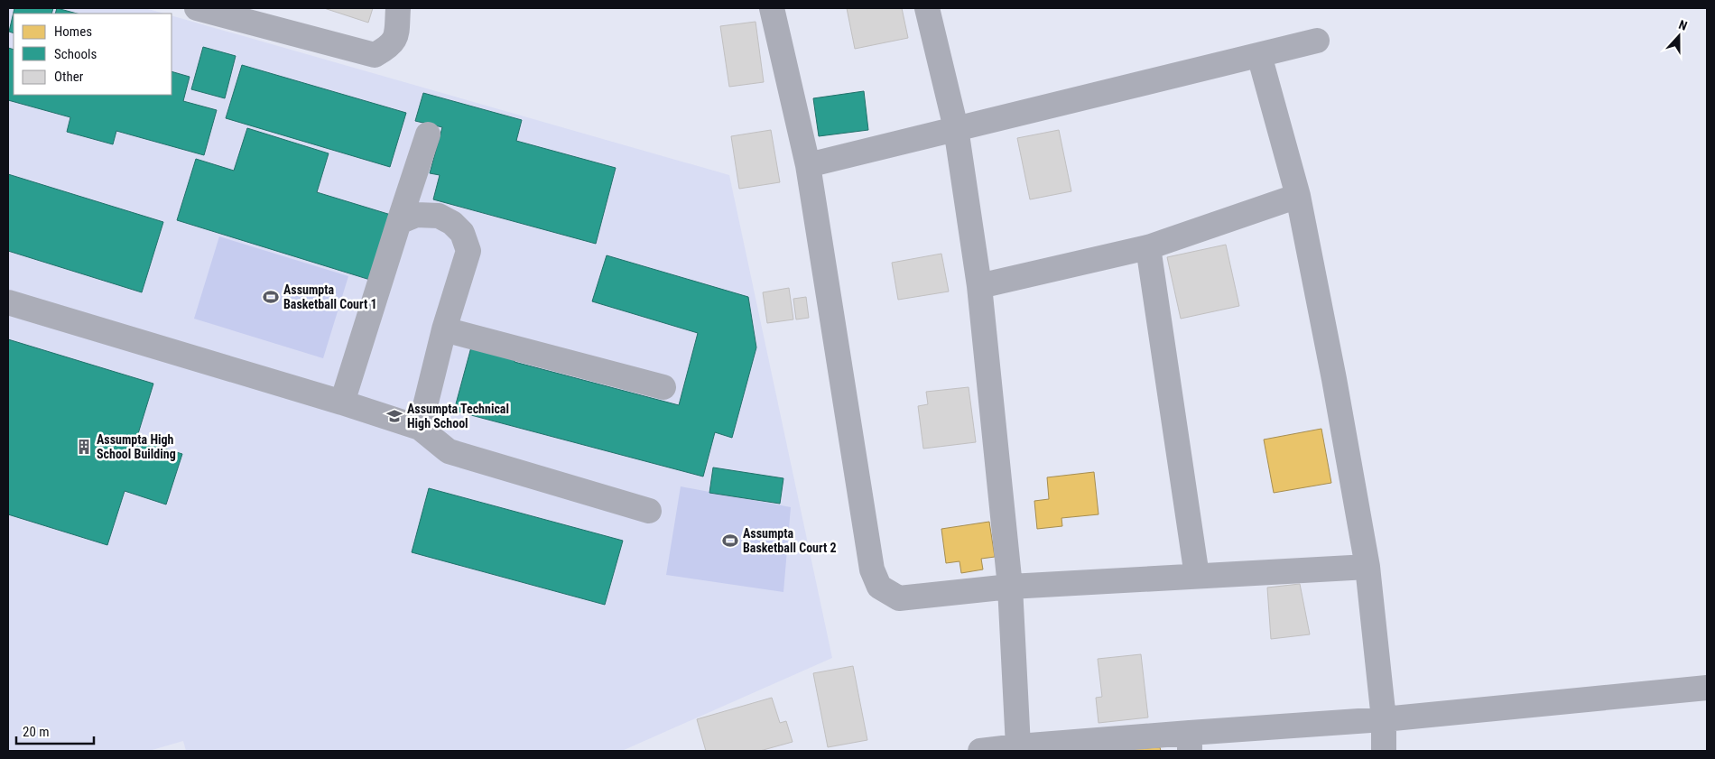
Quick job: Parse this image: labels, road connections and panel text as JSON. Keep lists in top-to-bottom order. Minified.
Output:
{"places":{"sports":["Assumpta Basketball Court 1","Assumpta Basketball Court 2"],"school or university":["Assumpta Technical High School"],"building":["Assumpta High School Building"]},"legend":["Homes","Schools","Other"],"scale_bar":"20 m","north":"top"}
